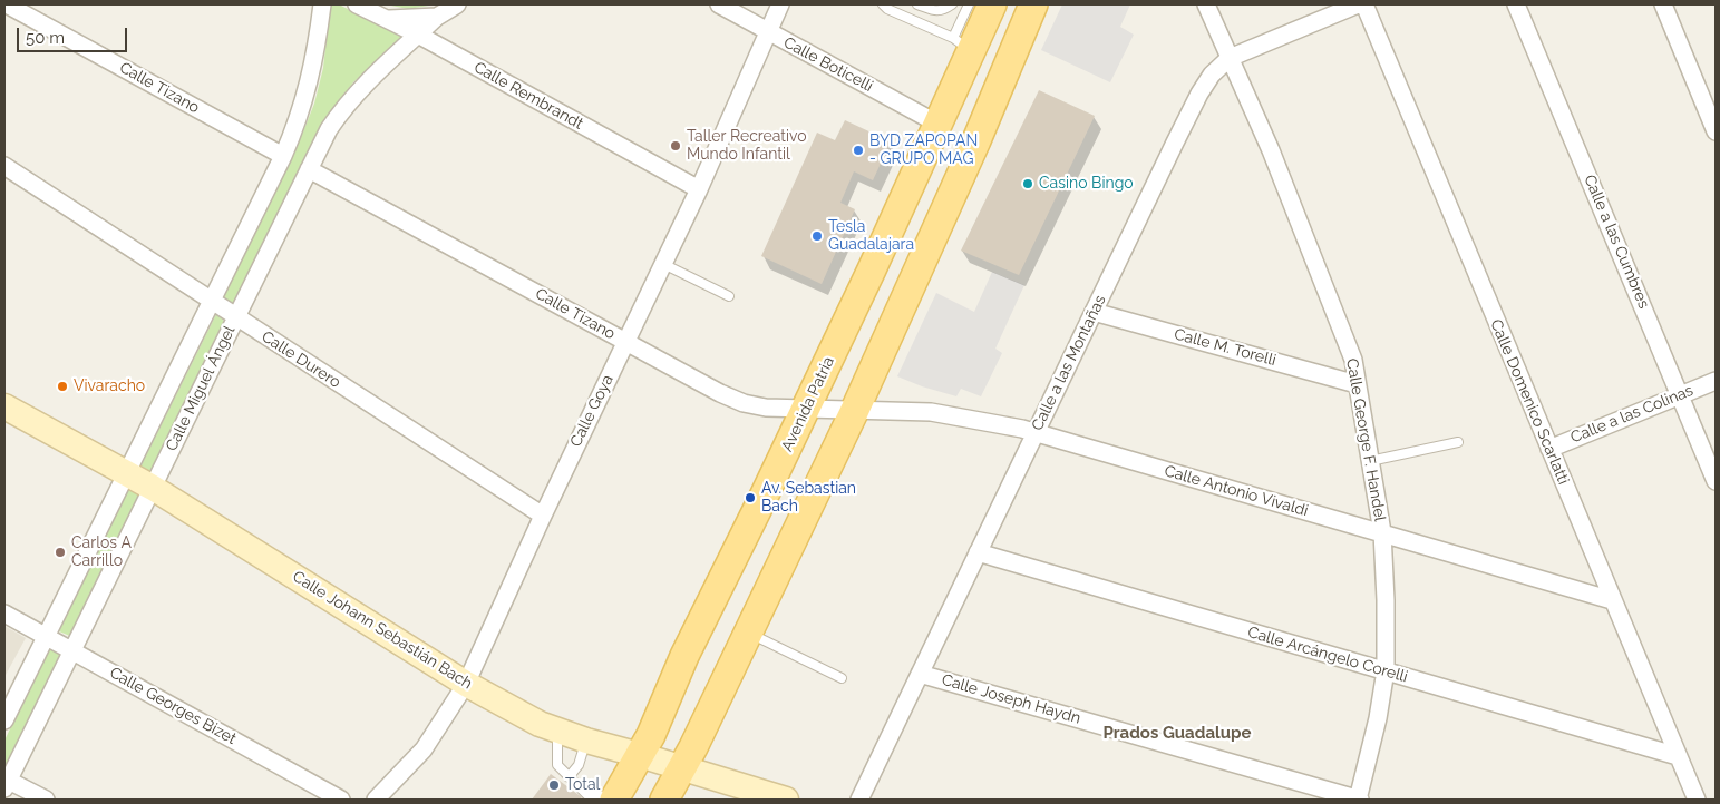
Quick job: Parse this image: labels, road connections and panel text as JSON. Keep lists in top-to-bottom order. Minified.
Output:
{"streets":{"main road":["Avenida Patria"],"street":["Calle Boticelli","Calle Tizano","Calle Rembrandt","Calle a las Cumbres","Calle M. Torelli","Calle Durero","Calle a las Montañas","Calle Miguel Ángel","Calle Domenico Scarlatti","Calle Goya","Calle a las Colinas","Calle George F. Handel","Calle Antonio Vivaldi","Calle Johann Sebastián Bach","Calle Arcángelo Corelli","Calle Joseph Haydn","Calle Georges Bizet"]},"crossings":[["Calle Boticelli","Avenida Patria"],["Calle Boticelli","Calle Goya"],["Calle Tizano","Calle Miguel Ángel"],["Calle Tizano","Avenida Patria"],["Calle Tizano","Calle Goya"],["Calle Tizano","Calle Antonio Vivaldi"],["Calle Rembrandt","Calle Miguel Ángel"],["Calle Rembrandt","Calle Goya"],["Calle a las Cumbres","Calle a las Colinas"],["Calle M. Torelli","Calle a las Montañas"],["Calle M. Torelli","Calle George F. Handel"],["Calle Durero","Calle Miguel Ángel"],["Calle Durero","Calle Goya"],["Calle a las Montañas","Calle George F. Handel"],["Calle a las Montañas","Calle Antonio Vivaldi"],["Calle a las Montañas","Calle Arcángelo Corelli"],["Calle a las Montañas","Calle Joseph Haydn"],["Calle Miguel Ángel","Calle Johann Sebastián Bach"],["Calle Miguel Ángel","Calle Georges Bizet"],["Calle Domenico Scarlatti","Calle a las Colinas"],["Calle Domenico Scarlatti","Calle Antonio Vivaldi"],["Calle Domenico Scarlatti","Calle Arcángelo Corelli"],["Avenida Patria","Calle Johann Sebastián Bach"],["Calle Goya","Calle Johann Sebastián Bach"],["Calle George F. Handel","Calle Antonio Vivaldi"],["Calle George F. Handel","Calle Arcángelo Corelli"],["Calle George F. Handel","Calle Joseph Haydn"]],"districts":["Prados Guadalupe"],"places":["Taller Recreativo Mundo Infantil","BYD ZAPOPAN - GRUPO MAG","Casino Bingo","Tesla Guadalajara","Vivaracho","Av. Sebastian Bach","Carlos A Carrillo","Total"],"scale_bar":"50 m"}
